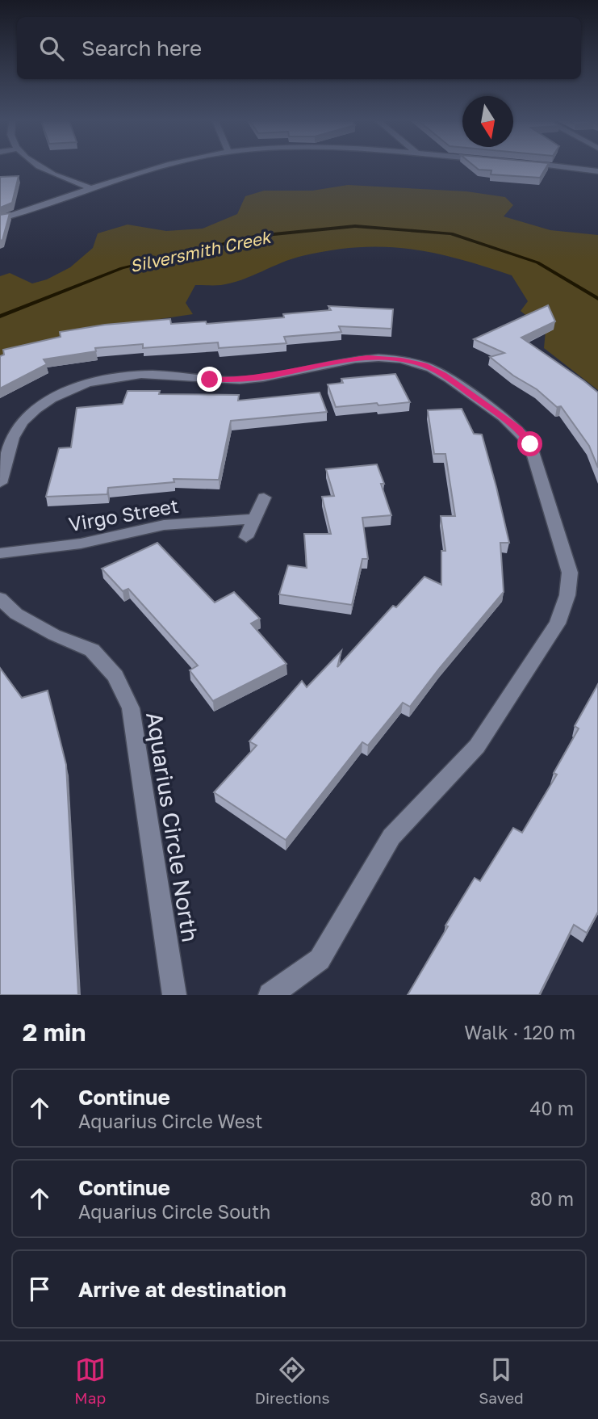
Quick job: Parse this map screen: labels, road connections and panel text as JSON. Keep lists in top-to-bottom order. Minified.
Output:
{"streets":{"street":["Virgo Street","Aquarius Circle North"]},"water":["Silversmith Creek"],"north":"bottom","page":{"search":"Search here","heading":["2 min","Walk · 120 m"],"list":[["Continue","Aquarius Circle West","40 m"],["Continue","Aquarius Circle South","80 m"],"Arrive at destination"],"nav":["Map","Directions","Saved"]}}
